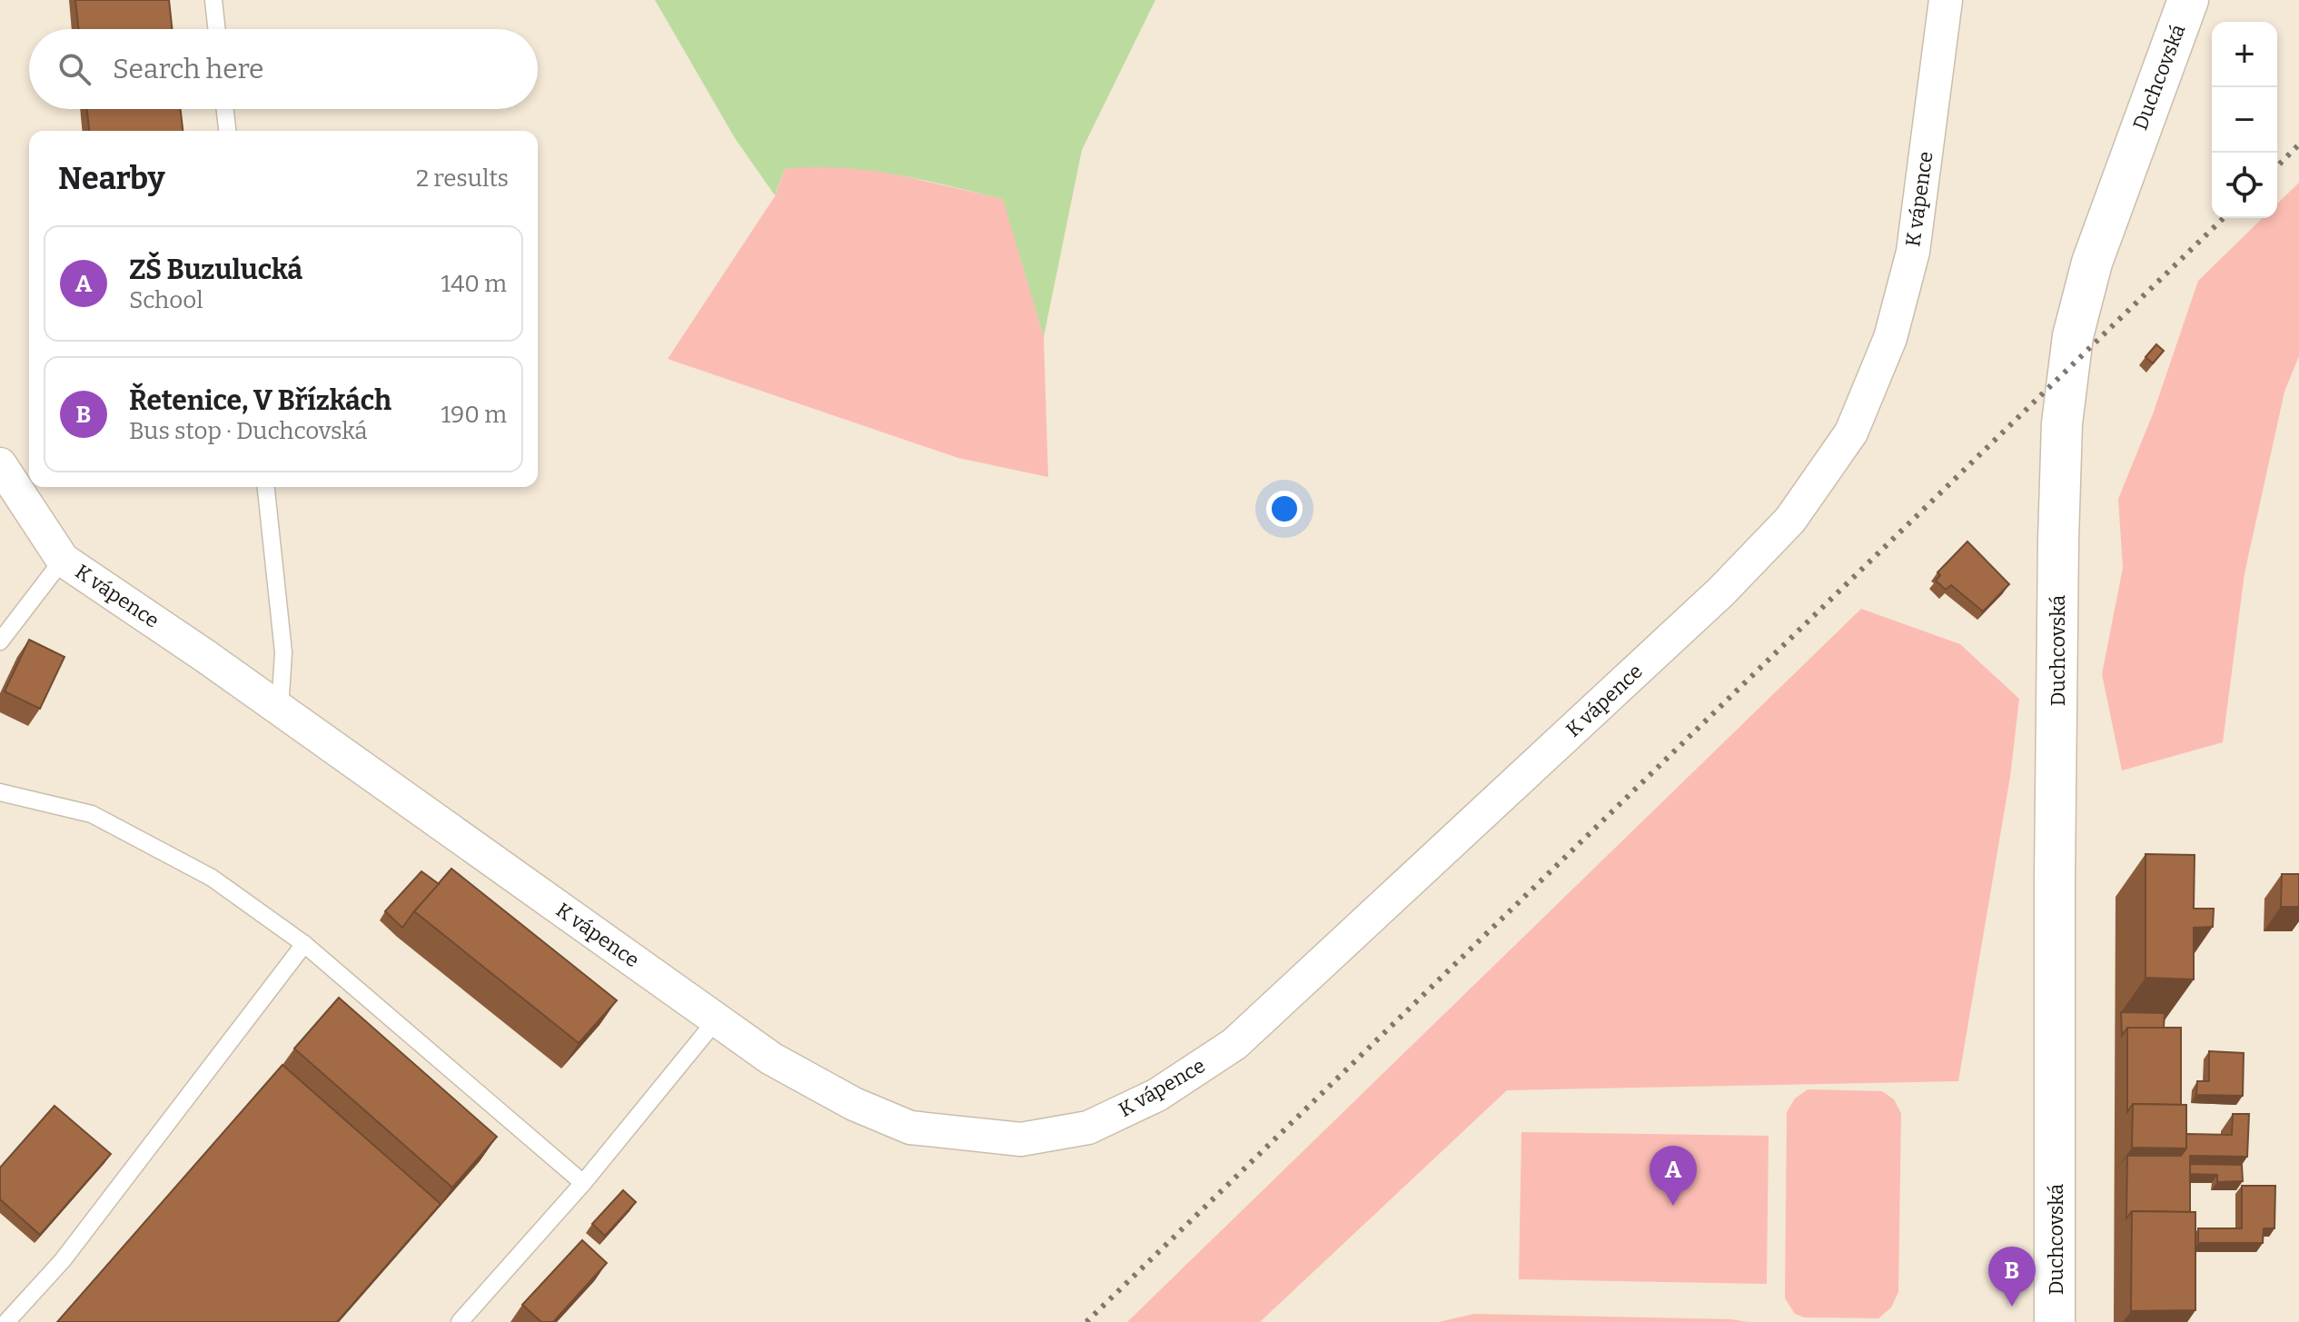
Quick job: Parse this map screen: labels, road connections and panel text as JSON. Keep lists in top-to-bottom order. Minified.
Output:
{"streets":{"main road":["Duchcovská"],"street":["K vápence"]},"page":{"map_buttons":["+","−"],"search":"Search here","heading":["Nearby","2 results"],"list":[{"mark":"A","name":"ZŠ Buzulucká","note":"School","value":"140 m"},{"mark":"B","name":"Řetenice, V Břízkách","note":"Bus stop · Duchcovská","value":"190 m"}],"pins":["A","B"]}}
